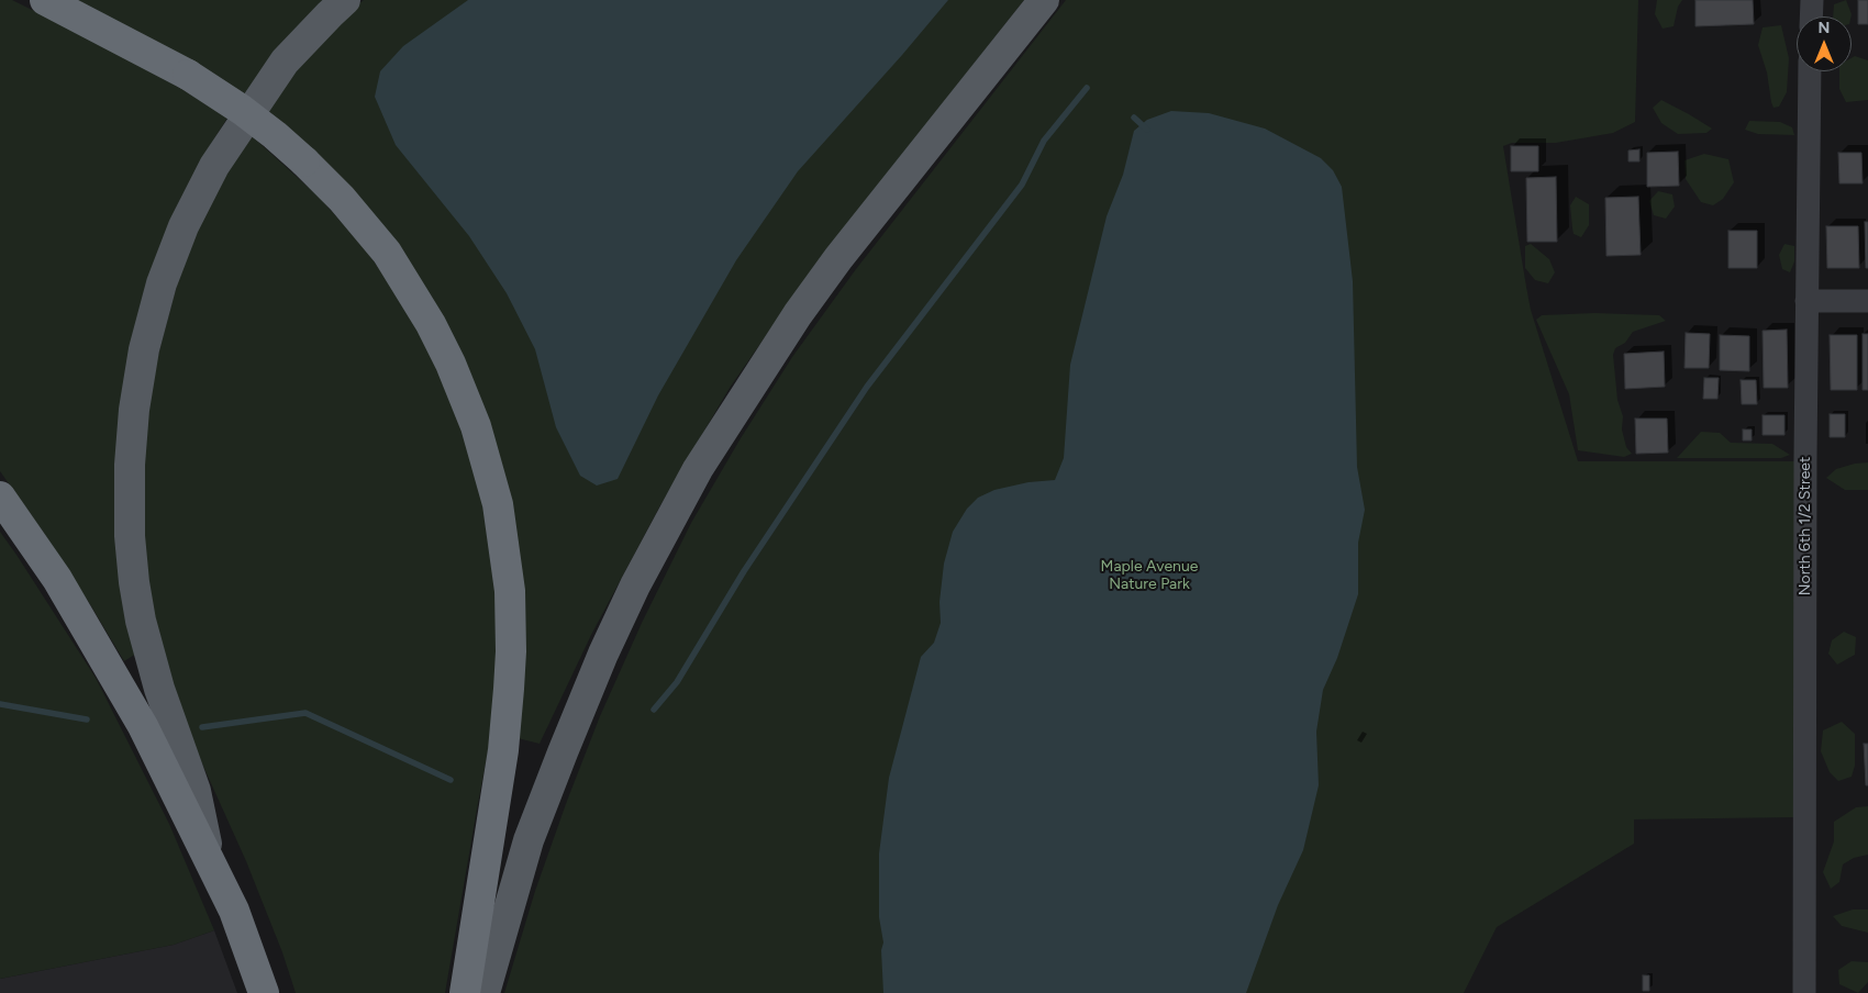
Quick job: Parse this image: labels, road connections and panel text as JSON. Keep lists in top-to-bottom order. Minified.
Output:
{"streets":{"street":["North 6th 1/2 Street"]},"parks":["Maple Avenue Nature Park"],"north":"top"}
